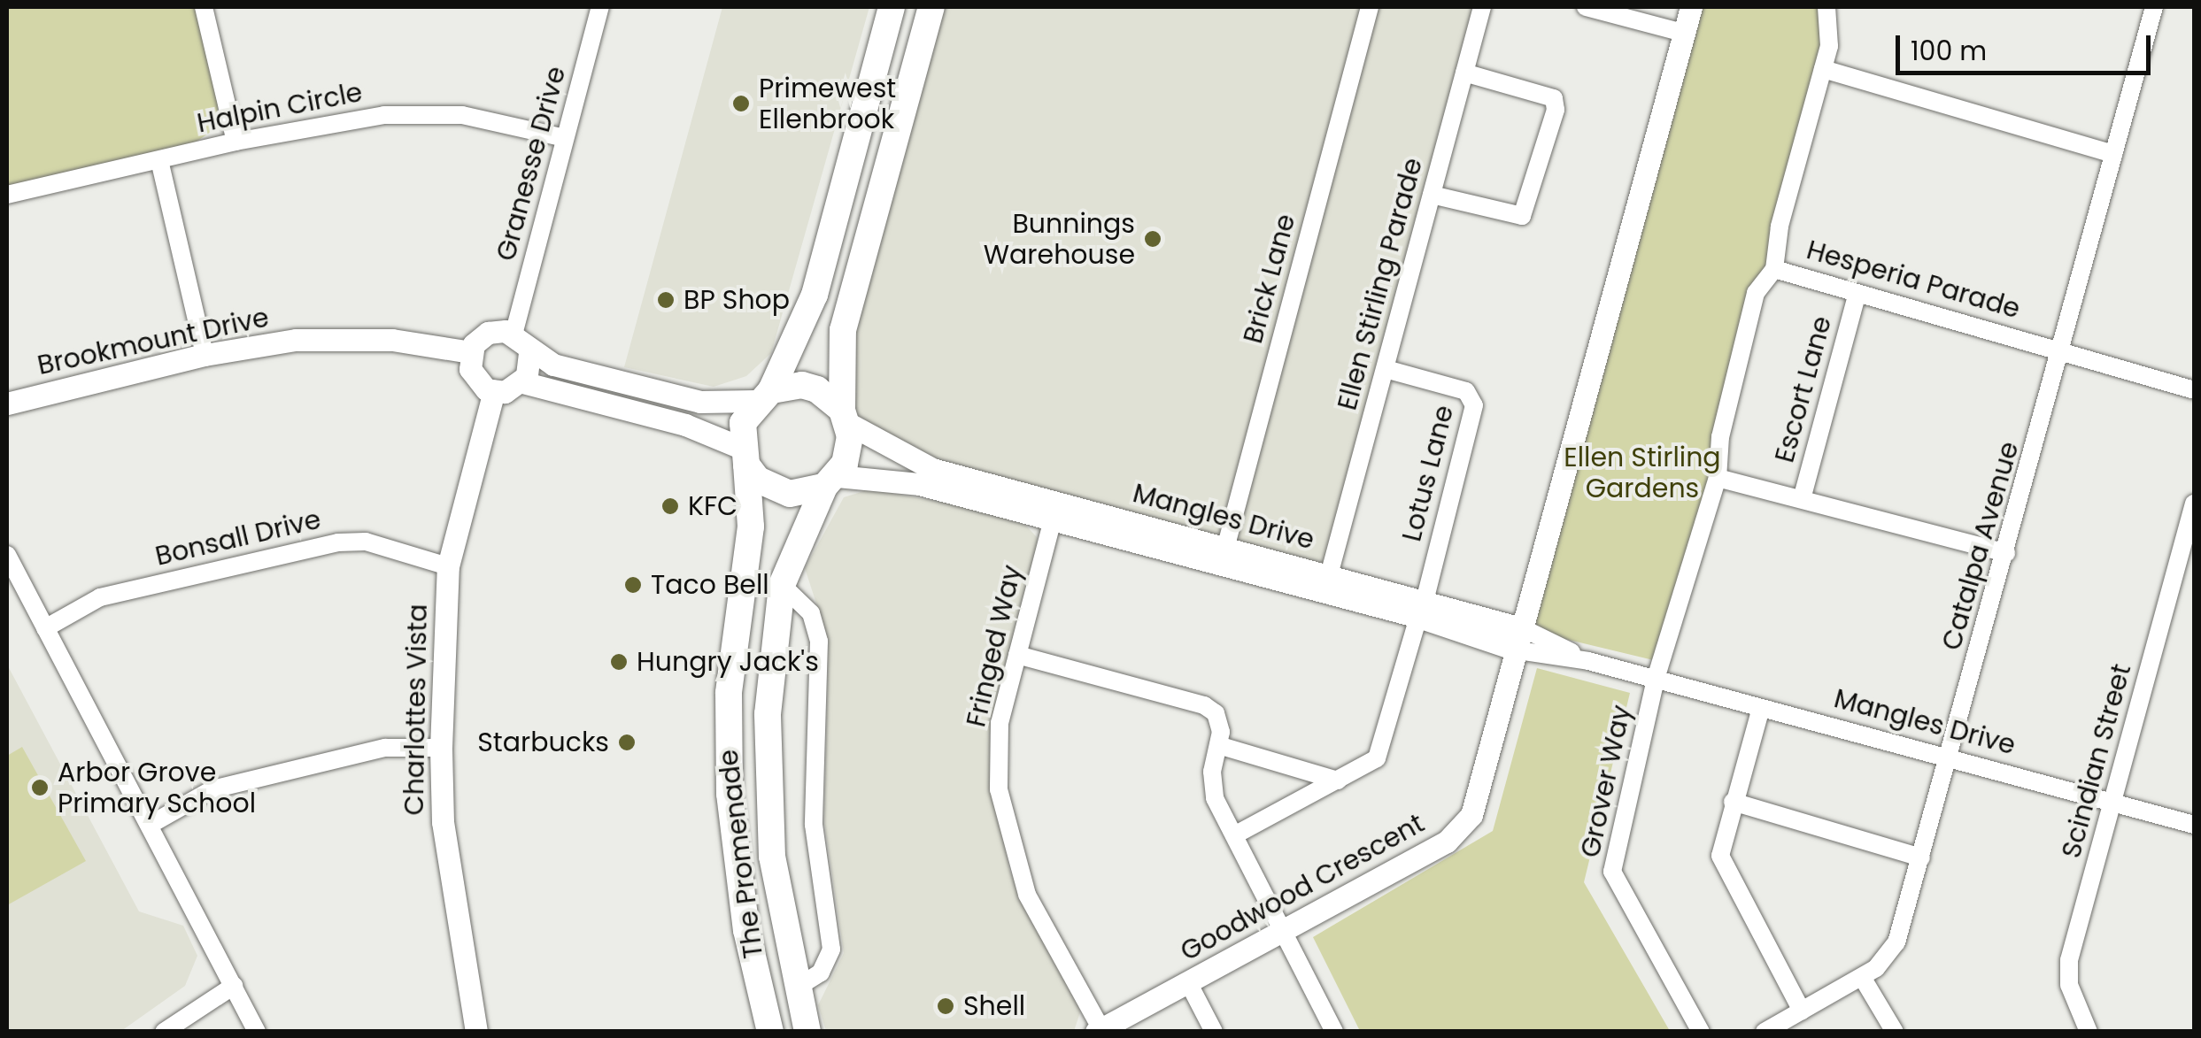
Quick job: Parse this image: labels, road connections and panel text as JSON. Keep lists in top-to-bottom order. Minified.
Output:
{"streets":{"main road":["The Promenade"],"street":["Halpin Circle","Granesse Drive","Brick Lane","Hesperia Parade","Ellen Stirling Parade","Brookmount Drive","Escort Lane","Lotus Lane","Mangles Drive","Bonsall Drive","Catalpa Avenue","Fringed Way","Charlottes Vista","Scindian Street","Grover Way","Goodwood Crescent"]},"crossings":[["Halpin Circle","Granesse Drive"],["Granesse Drive","Brookmount Drive"],["Granesse Drive","Charlottes Vista"],["Brick Lane","Mangles Drive"],["Hesperia Parade","Escort Lane"],["Hesperia Parade","Catalpa Avenue"],["Hesperia Parade","Grover Way"],["Ellen Stirling Parade","Lotus Lane"],["Ellen Stirling Parade","Mangles Drive"],["Brookmount Drive","Charlottes Vista"],["Lotus Lane","Mangles Drive"],["Mangles Drive","Catalpa Avenue"],["Mangles Drive","Fringed Way"],["Mangles Drive","Scindian Street"],["Mangles Drive","Grover Way"],["Mangles Drive","The Promenade"],["Mangles Drive","Goodwood Crescent"],["Bonsall Drive","Charlottes Vista"],["Fringed Way","Goodwood Crescent"]],"parks":["Ellen Stirling Gardens"],"places":["Primewest Ellenbrook","Bunnings Warehouse","BP Shop","KFC","Taco Bell","Hungry Jack's","Starbucks","Arbor Grove Primary School","Shell"],"scale_bar":"100 m"}
